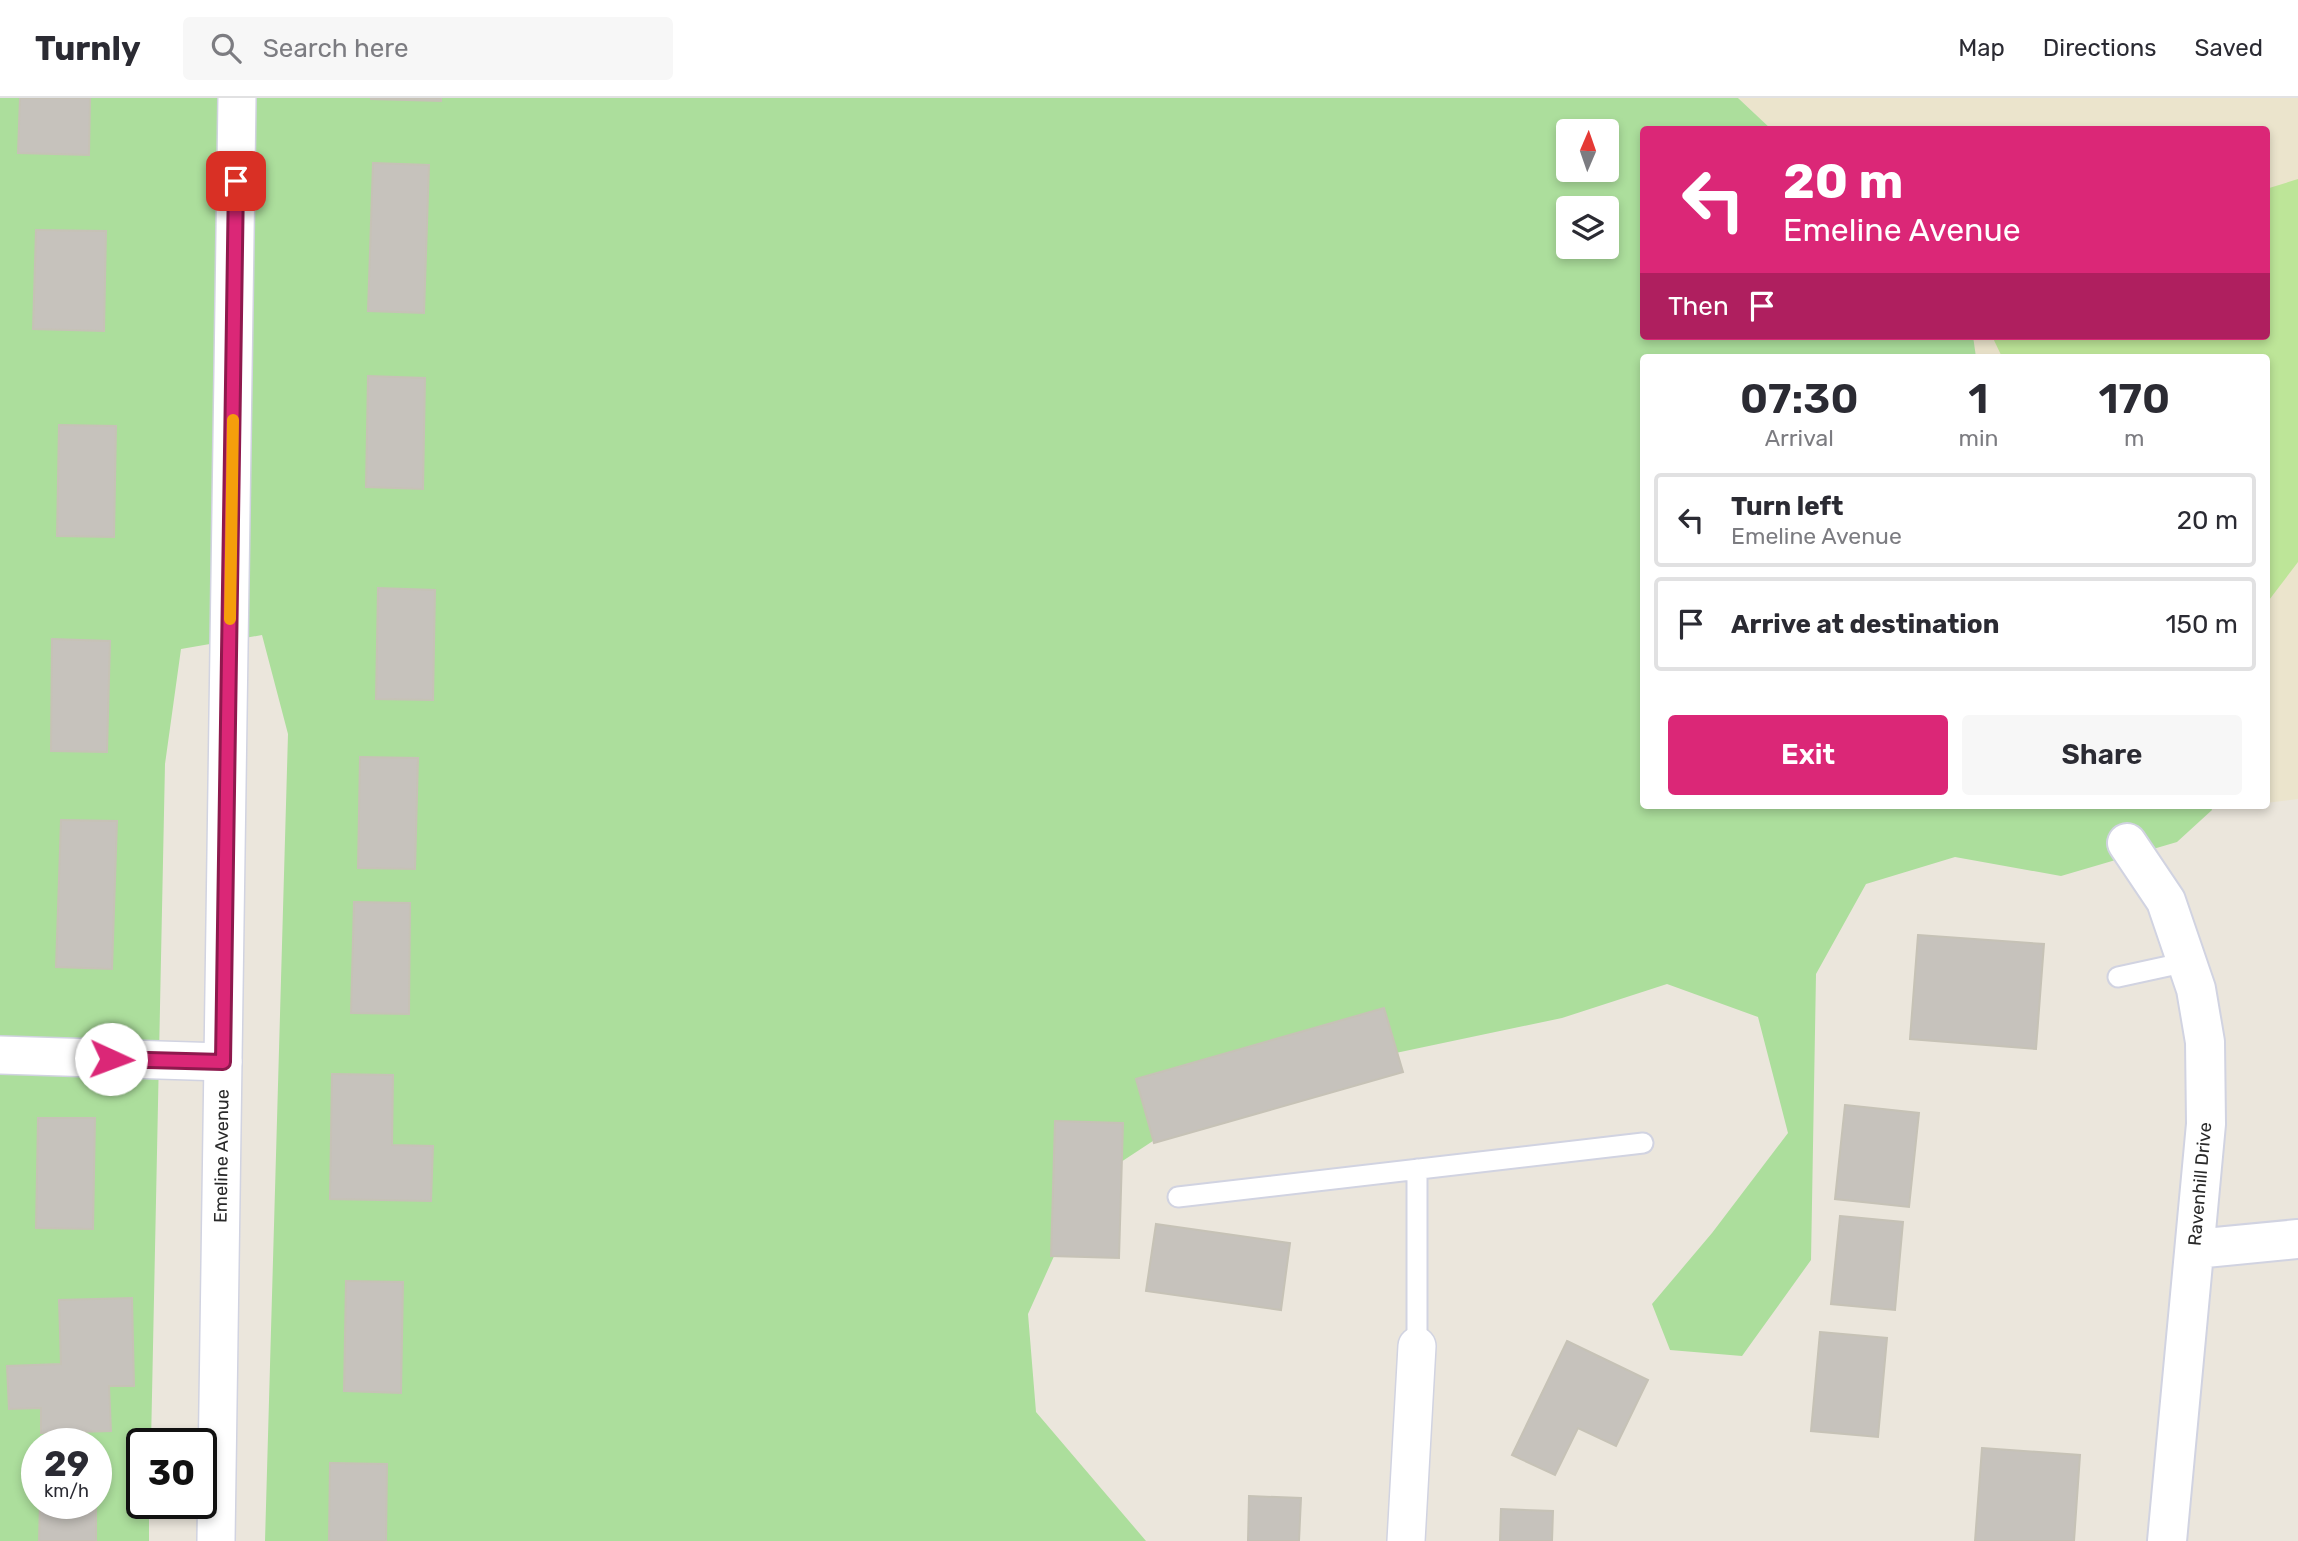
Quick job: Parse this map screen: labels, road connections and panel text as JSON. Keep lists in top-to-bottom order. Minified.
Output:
{"streets":{"street":["Emeline Avenue","Ravenhill Drive"]},"north":"top","page":{"header":"Turnly","search":"Search here","nav":["Map","Directions","Saved"],"turn":["20 m","Emeline Avenue"],"then":"Then","eta":["07:30","Arrival","1","min","170","m"],"list":[{"name":"Turn left","note":"Emeline Avenue","value":"20 m"},{"name":"Arrive at destination","value":"150 m"}],"buttons":["Exit","Share"],"speed":"29 km/h","limit":"30"}}
